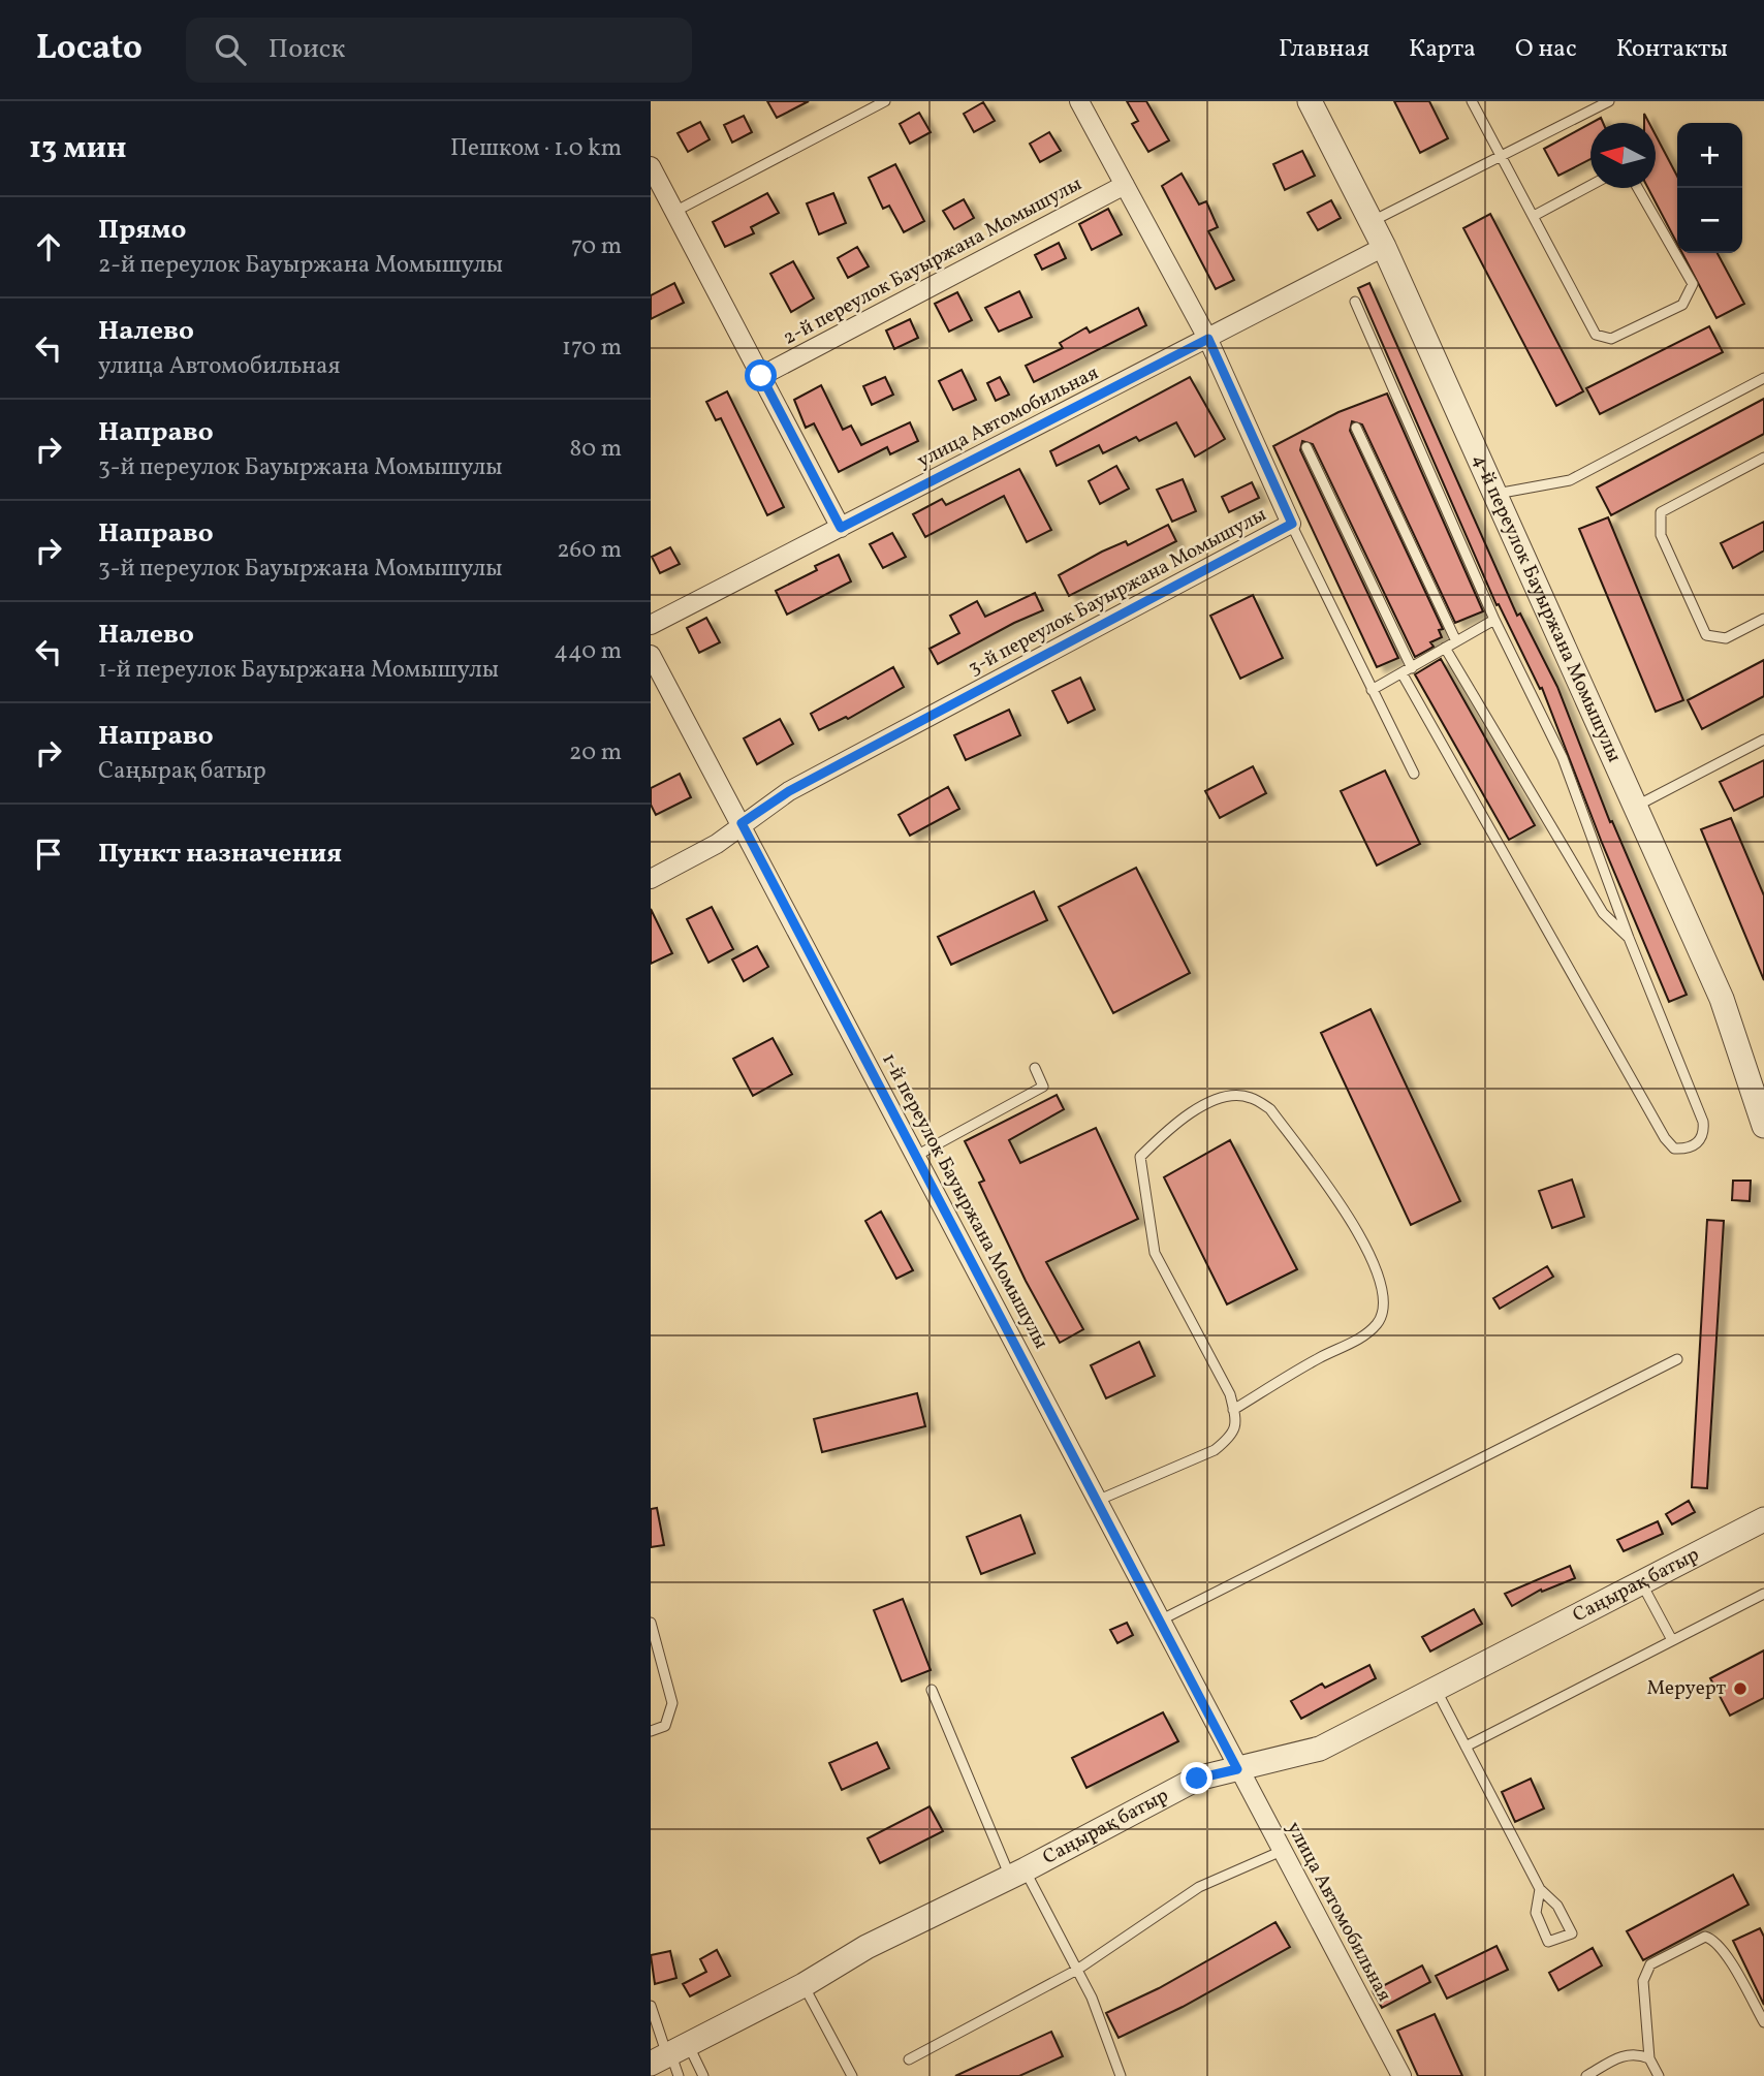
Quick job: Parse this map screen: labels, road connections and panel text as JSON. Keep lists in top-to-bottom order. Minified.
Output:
{"streets":{"street":["2-й переулок Бауыржана Момышулы","улица Автомобильная","3-й переулок Бауыржана Момышулы","4-й переулок Бауыржана Момышулы","1-й переулок Бауыржана Момышулы","Саңырақ батыр"]},"crossings":[["2-й переулок Бауыржана Момышулы","3-й переулок Бауыржана Момышулы"],["улица Автомобильная","3-й переулок Бауыржана Момышулы"],["улица Автомобильная","4-й переулок Бауыржана Момышулы"],["улица Автомобильная","1-й переулок Бауыржана Момышулы"],["улица Автомобильная","Саңырақ батыр"],["3-й переулок Бауыржана Момышулы","1-й переулок Бауыржана Момышулы"],["1-й переулок Бауыржана Момышулы","Саңырақ батыр"]],"places":["Меруерт"],"north":"left","page":{"header":"Locato","search":"Поиск","nav":["Главная","Карта","О нас","Контакты"],"heading":["13 мин","Пешком · 1.0 km"],"map_buttons":["+","−"],"list":[["Прямо","2-й переулок Бауыржана Момышулы","70 m"],["Налево","улица Автомобильная","170 m"],["Направо","3-й переулок Бауыржана Момышулы","80 m"],["Направо","3-й переулок Бауыржана Момышулы","260 m"],["Налево","1-й переулок Бауыржана Момышулы","440 m"],["Направо","Саңырақ батыр","20 m"],"Пункт назначения"]}}
